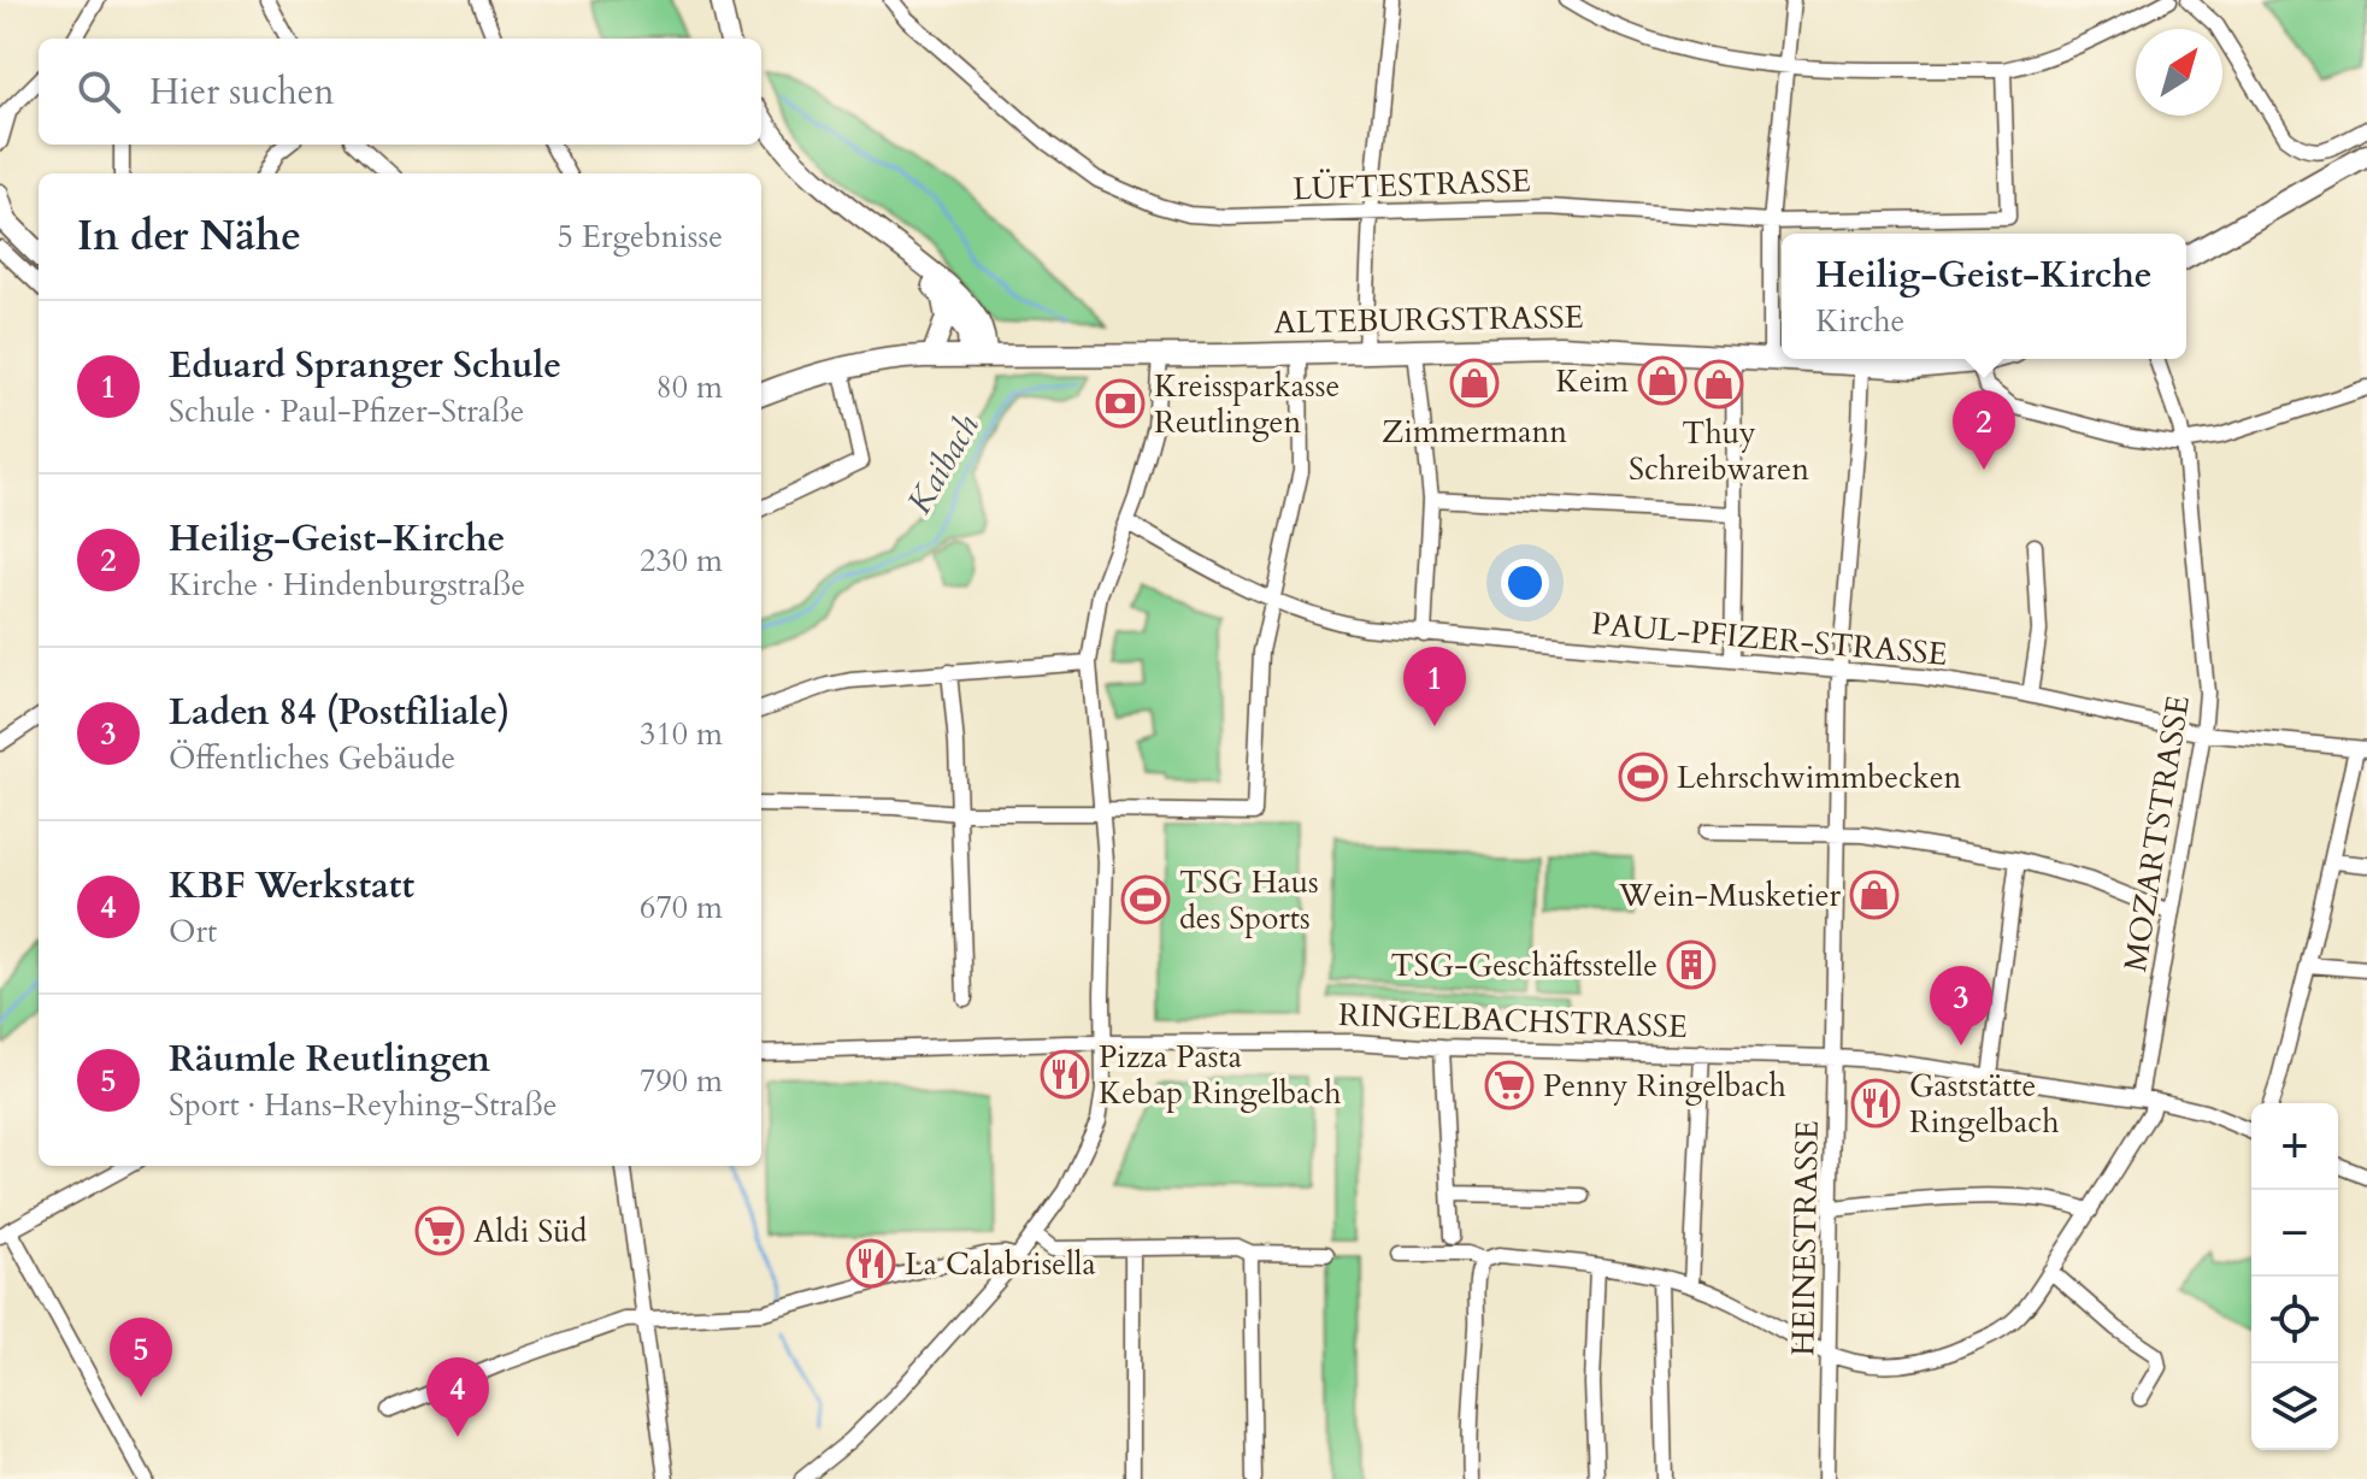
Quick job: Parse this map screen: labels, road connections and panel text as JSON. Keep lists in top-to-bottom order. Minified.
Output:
{"streets":{"main road":["ALTEBURGSTRASSE"],"street":["LÜFTESTRASSE","PAUL-PFIZER-STRASSE","MOZARTSTRASSE","RINGELBACHSTRASSE","HEINESTRASSE"]},"crossings":[["ALTEBURGSTRASSE","HEINESTRASSE"],["PAUL-PFIZER-STRASSE","MOZARTSTRASSE"],["PAUL-PFIZER-STRASSE","HEINESTRASSE"],["MOZARTSTRASSE","RINGELBACHSTRASSE"],["MOZARTSTRASSE","HEINESTRASSE"],["RINGELBACHSTRASSE","HEINESTRASSE"]],"water":["Kaibach"],"places":{"shop":["Keim","Zimmermann","Thuy Schreibwaren","Wein-Musketier"],"bank":["Kreissparkasse Reutlingen"],"sports":["Lehrschwimmbecken","TSG Haus des Sports"],"building":["TSG-Geschäftsstelle"],"restaurant":["Pizza Pasta Kebap Ringelbach","Gaststätte Ringelbach","La Calabrisella"],"supermarket":["Penny Ringelbach","Aldi Süd"]},"north":"top right","page":{"search":"Hier suchen","heading":["In der Nähe","5 Ergebnisse"],"popup":["Heilig-Geist-Kirche","Kirche"],"list":[{"mark":"1","name":"Eduard Spranger Schule","note":"Schule · Paul-Pfizer-Straße","value":"80 m"},{"mark":"2","name":"Heilig-Geist-Kirche","note":"Kirche · Hindenburgstraße","value":"230 m"},{"mark":"3","name":"Laden 84 (Postfiliale)","note":"Öffentliches Gebäude","value":"310 m"},{"mark":"4","name":"KBF Werkstatt","note":"Ort","value":"670 m"},{"mark":"5","name":"Räumle Reutlingen","note":"Sport · Hans-Reyhing-Straße","value":"790 m"}],"pins":["2","1","3","5","4"],"map_buttons":["+","−"]}}
